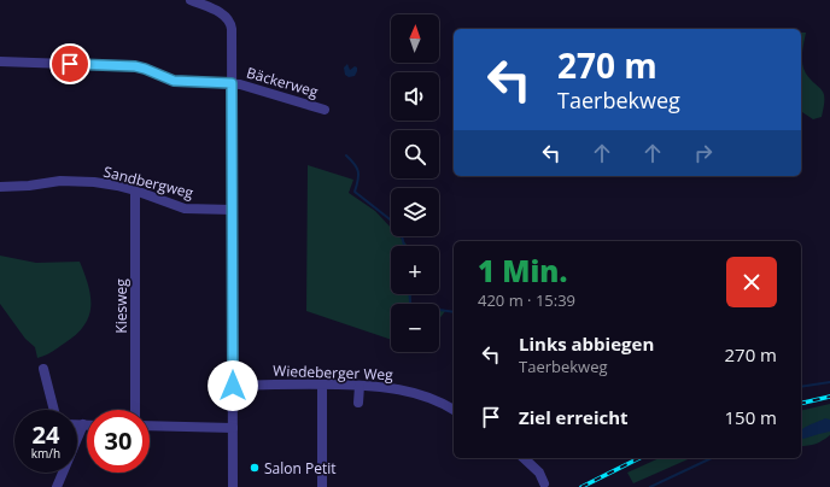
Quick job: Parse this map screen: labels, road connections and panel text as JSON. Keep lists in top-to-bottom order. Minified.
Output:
{"streets":{"street":["Bäckerweg","Sandbergweg","Kiesweg","Wiedeberger Weg"]},"crossings":[["Bäckerweg","Sandbergweg"],["Bäckerweg","Wiedeberger Weg"],["Sandbergweg","Kiesweg"]],"places":["Salon Petit"],"north":"top","page":{"map_buttons":["+","−"],"turn":["270 m","Taerbekweg"],"heading":["1 Min.","420 m · 15:39"],"list":[{"name":"Links abbiegen","note":"Taerbekweg","value":"270 m"},{"name":"Ziel erreicht","value":"150 m"}],"speed":"24 km/h","limit":"30"}}
